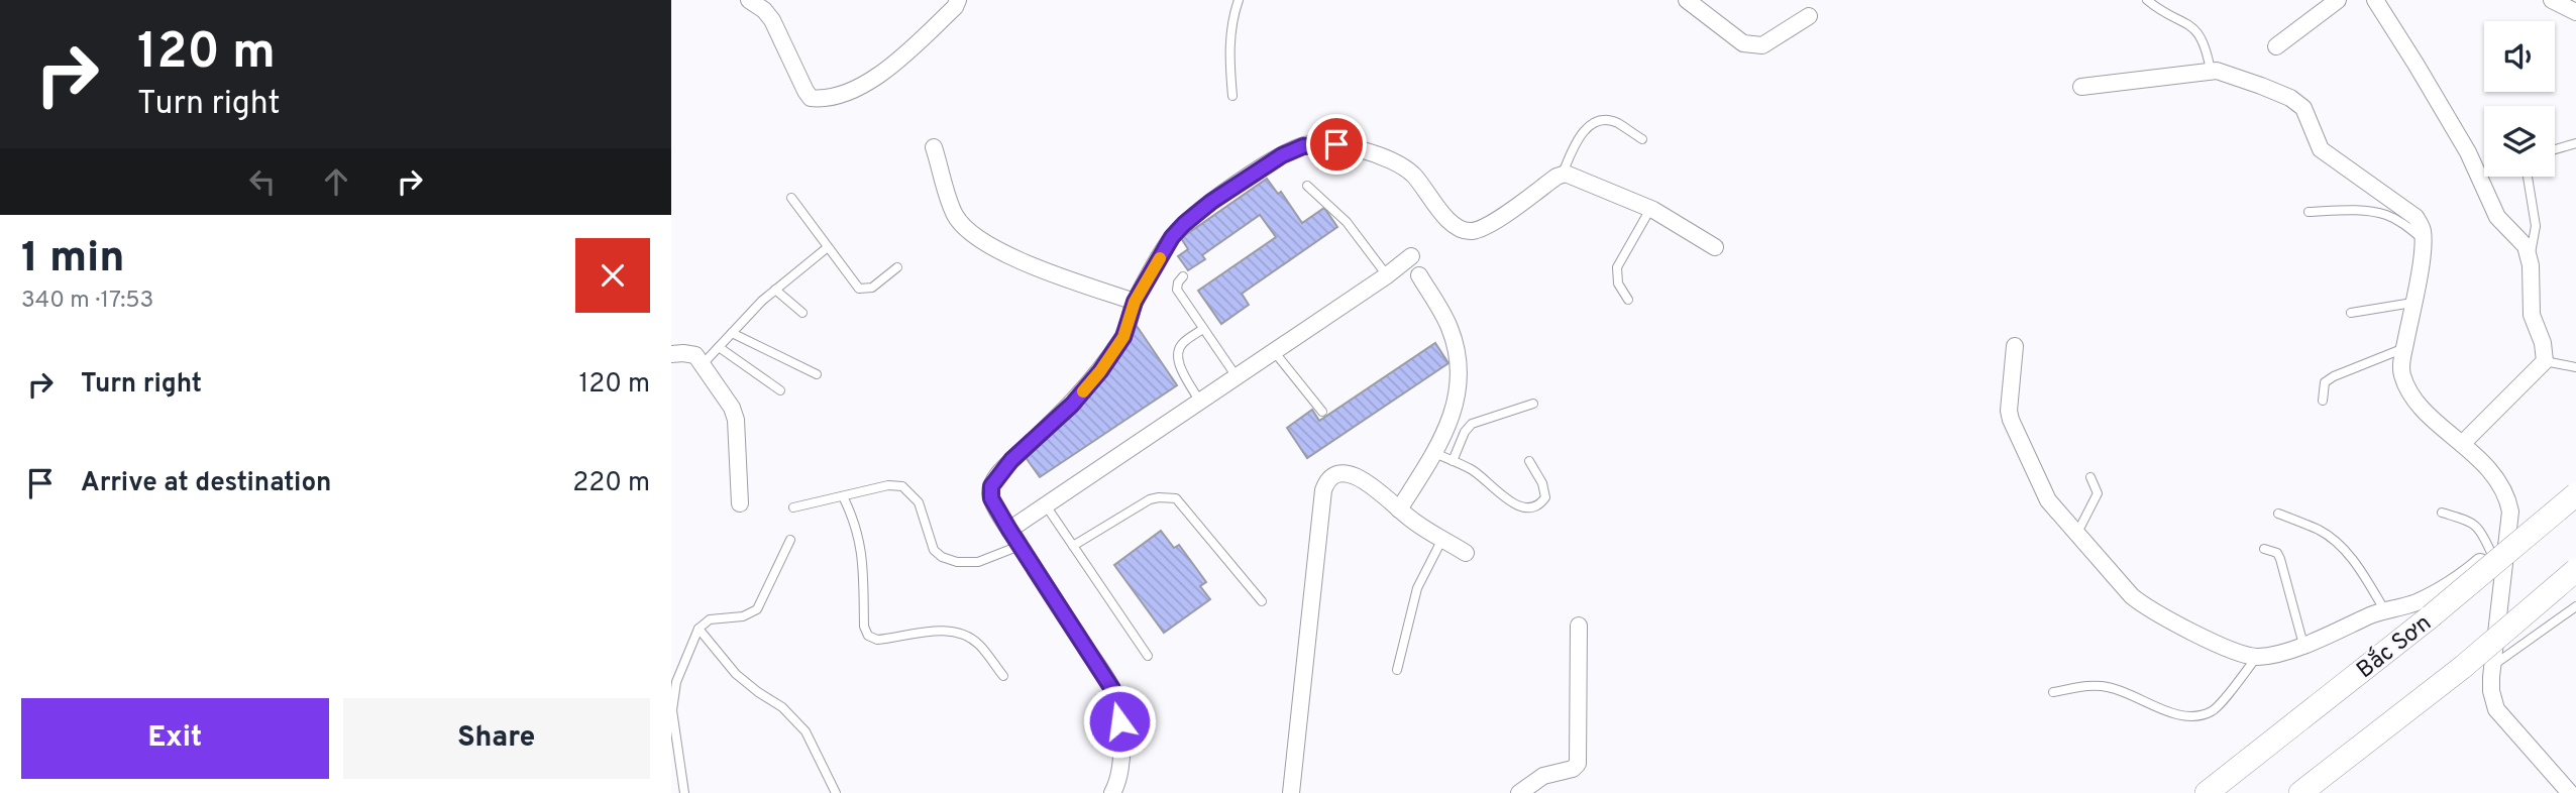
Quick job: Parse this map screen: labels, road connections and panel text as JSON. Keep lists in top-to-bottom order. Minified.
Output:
{"streets":{"main road":["Bắc Sơn"]},"page":{"turn":["120 m","Turn right"],"heading":["1 min","340 m · 17:53"],"list":[{"name":"Turn right","value":"120 m"},{"name":"Arrive at destination","value":"220 m"}],"buttons":["Exit","Share"]}}
